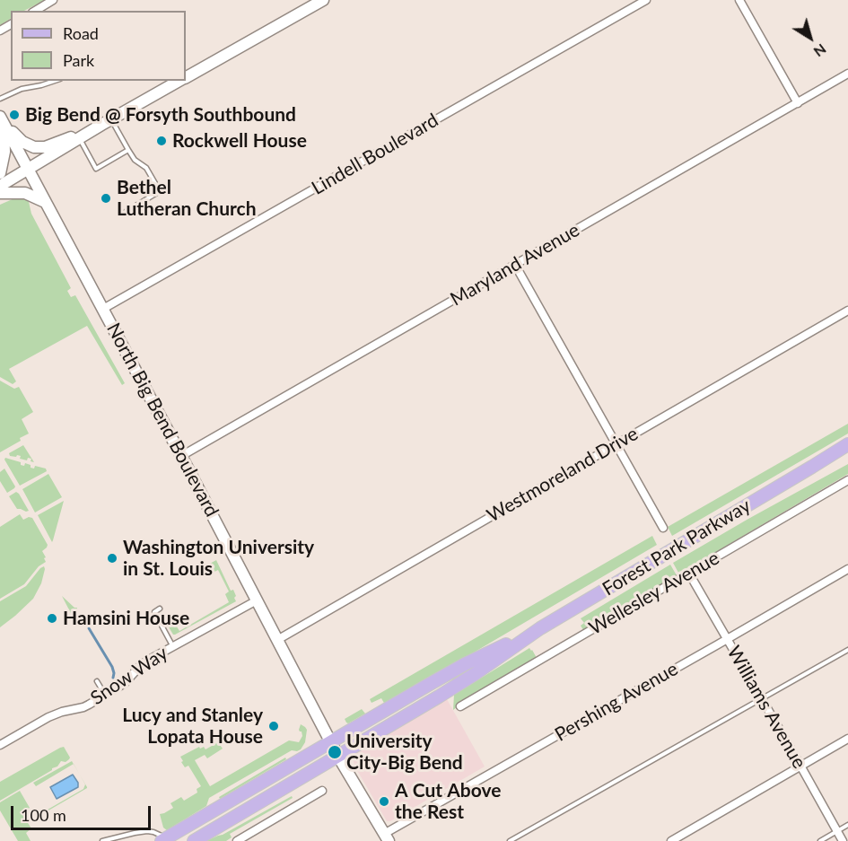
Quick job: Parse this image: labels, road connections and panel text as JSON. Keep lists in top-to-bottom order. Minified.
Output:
{"streets":{"main road":["North Big Bend Boulevard","Forest Park Parkway"],"street":["Lindell Boulevard","Maryland Avenue","Westmoreland Drive","Wellesley Avenue","Snow Way","Pershing Avenue","Williams Avenue"]},"crossings":[["Lindell Boulevard","North Big Bend Boulevard"],["Maryland Avenue","North Big Bend Boulevard"],["North Big Bend Boulevard","Westmoreland Drive"],["North Big Bend Boulevard","Forest Park Parkway"],["North Big Bend Boulevard","Snow Way"],["North Big Bend Boulevard","Pershing Avenue"],["Wellesley Avenue","Williams Avenue"],["Pershing Avenue","Williams Avenue"]],"places":["Big Bend @ Forsyth Southbound","Rockwell House","Bethel Lutheran Church","Washington University in St. Louis","Hamsini House","Lucy and Stanley Lopata House","University City-Big Bend","A Cut Above the Rest"],"legend":["Road","Park"],"scale_bar":"100 m","north":"bottom right"}
